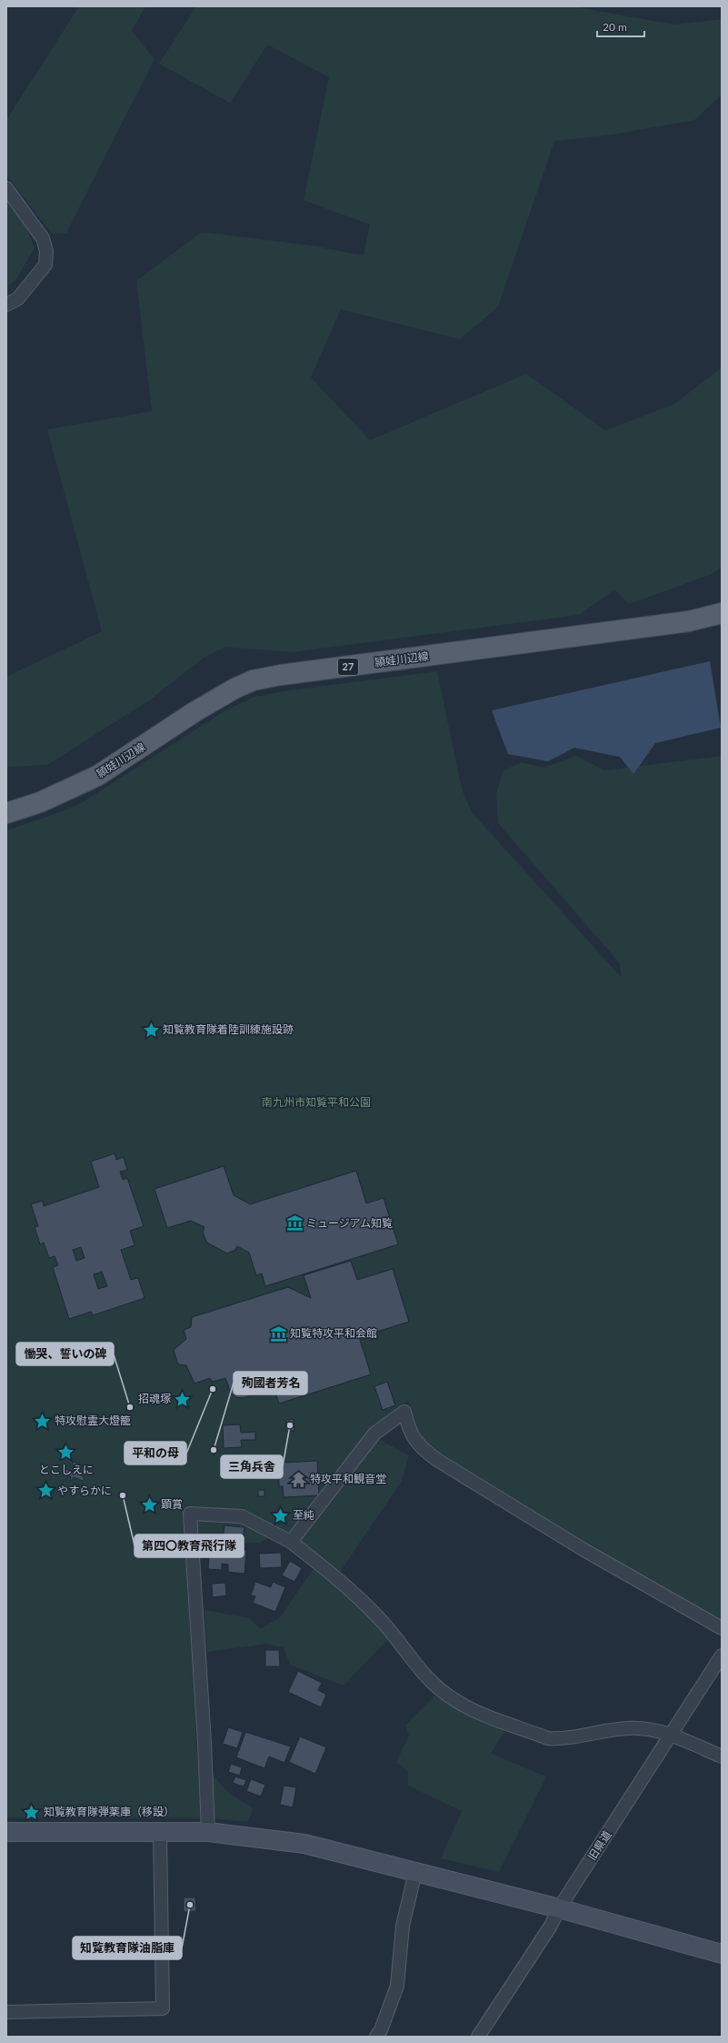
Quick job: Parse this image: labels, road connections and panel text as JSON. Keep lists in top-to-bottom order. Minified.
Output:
{"streets":{"main road":["頴娃川辺線","27"],"street":["旧県道"]},"parks":["南九州市知覧平和公園"],"places":{"place":["知覧教育隊着陸訓練施設跡","招魂塚","特攻慰霊大燈籠","とこしえに","やすらかに","顕賞","至純","知覧教育隊弾薬庫（移設）"],"museum":["ミュージアム知覧","知覧特攻平和会館"],"other":["平和の母","慟哭、誓いの碑","三角兵舎","殉國者芳名","第四〇教育飛行隊","知覧教育隊油脂庫"],"temple":["特攻平和観音堂"]},"scale_bar":"20 m"}
